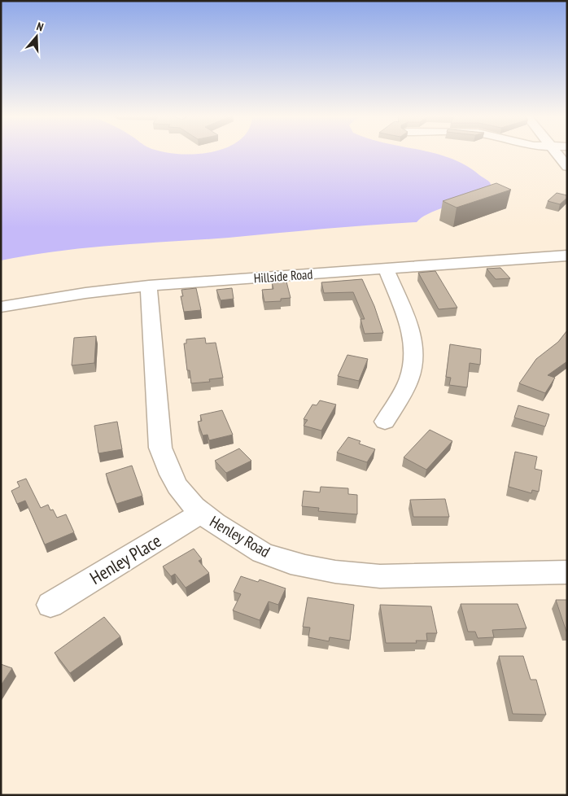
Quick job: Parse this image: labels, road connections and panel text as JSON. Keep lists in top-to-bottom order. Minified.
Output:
{"streets":{"street":["Hillside Road","Henley Road","Henley Place"]},"crossings":[["Hillside Road","Henley Road"],["Henley Road","Henley Place"]],"north":"top"}
